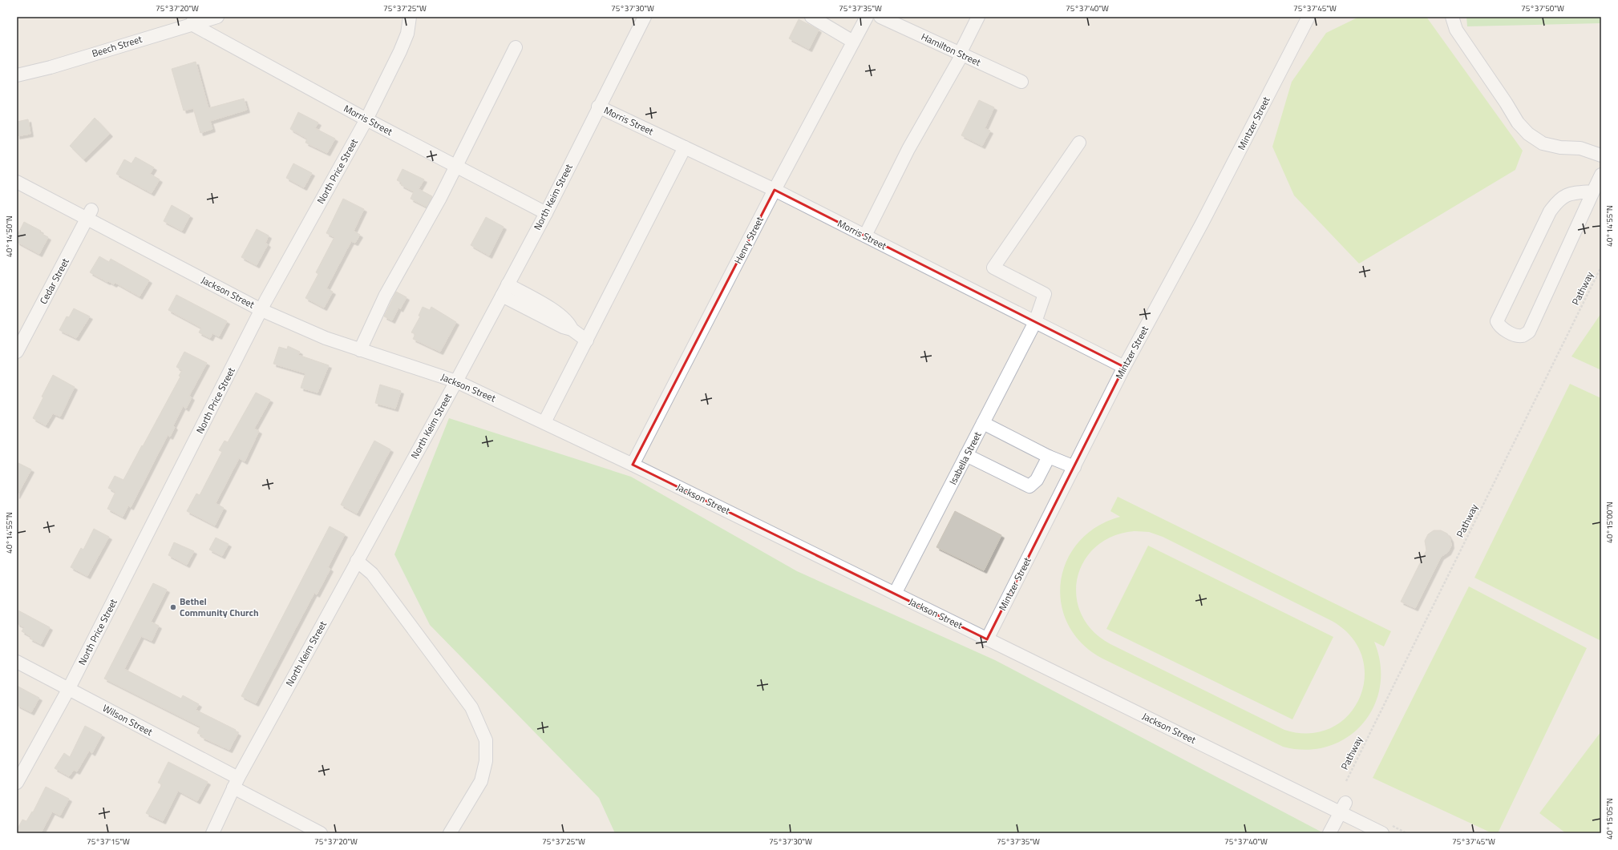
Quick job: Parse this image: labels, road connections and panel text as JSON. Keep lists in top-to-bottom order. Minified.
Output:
{"streets":{"street":["Beech Street","Hamilton Street","Morris Street","Mintzer Street","North Price Street","North Keim Street","Henry Street","Cedar Street","Jackson Street","Isabella Street","Wilson Street"],"path":["Pathway"]},"crossings":[["Beech Street","Morris Street"],["Morris Street","Mintzer Street"],["Morris Street","North Price Street"],["Morris Street","North Keim Street"],["Morris Street","Henry Street"],["Morris Street","Isabella Street"],["Mintzer Street","Jackson Street"],["North Price Street","Jackson Street"],["North Price Street","Wilson Street"],["North Keim Street","Jackson Street"],["North Keim Street","Wilson Street"],["Henry Street","Jackson Street"],["Cedar Street","Jackson Street"],["Jackson Street","Isabella Street"]],"places":["Bethel Community Church"],"coordinates":["75°37'20\"W","75°37'25\"W","75°37'30\"W","75°37'35\"W","75°37'40\"W","75°37'45\"W","75°37'50\"W","40°14'55\"N","40°14'50\"N","40°15'00\"N","40°15'05\"N","75°37'15\"W"]}
